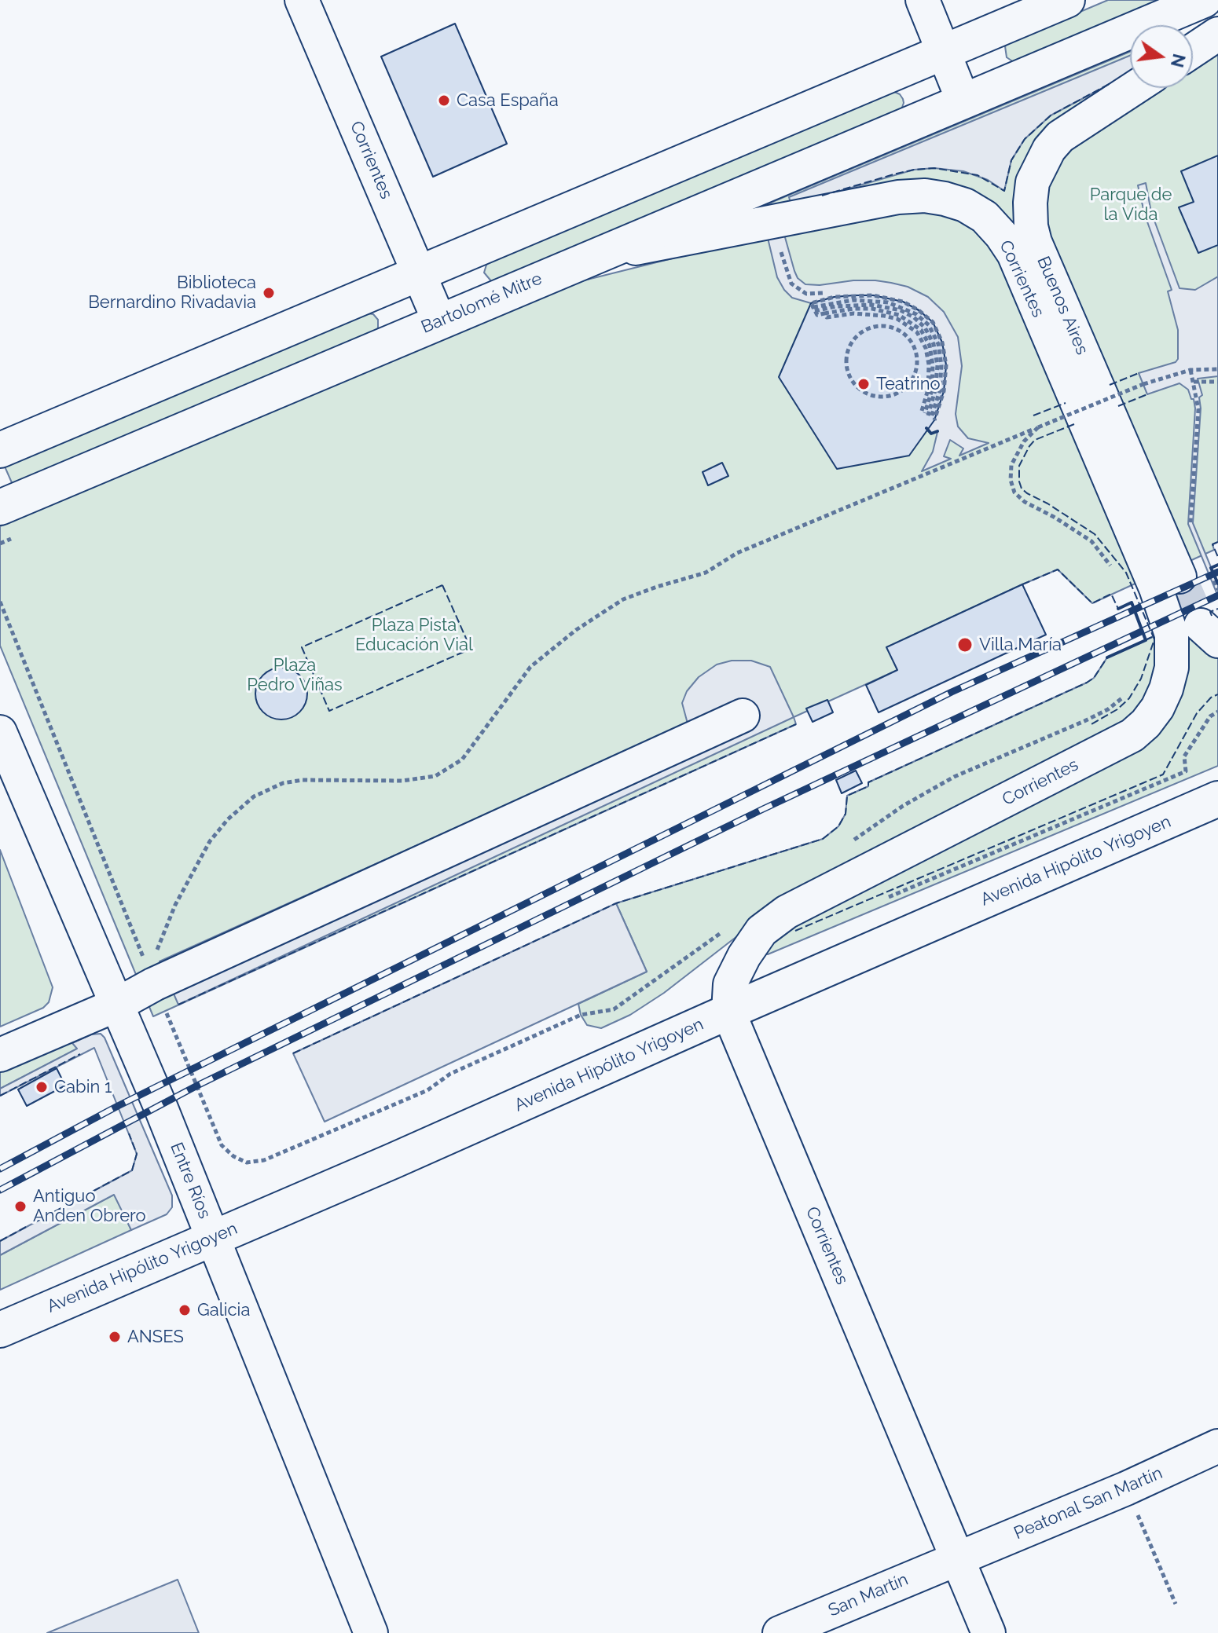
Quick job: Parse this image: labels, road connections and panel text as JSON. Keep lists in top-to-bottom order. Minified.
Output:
{"streets":{"main road":["Bartolomé Mitre","Avenida Hipólito Yrigoyen"],"street":["Corrientes","Buenos Aires","Entre Ríos","Peatonal San Martín","San Martín"]},"crossings":[["Corrientes","Bartolomé Mitre"],["Corrientes","Avenida Hipólito Yrigoyen"],["Corrientes","Peatonal San Martín"],["Corrientes","San Martín"],["Avenida Hipólito Yrigoyen","Entre Ríos"],["Peatonal San Martín","San Martín"]],"parks":["Parque de la Vida","Plaza Pista Educación Vial","Plaza Pedro Viñas"],"places":["Casa España","Biblioteca Bernardino Rivadavia","Teatrino","Villa María","Cabin 1","Antiguo Anden Obrero","Galicia","ANSES"],"north":"right"}
